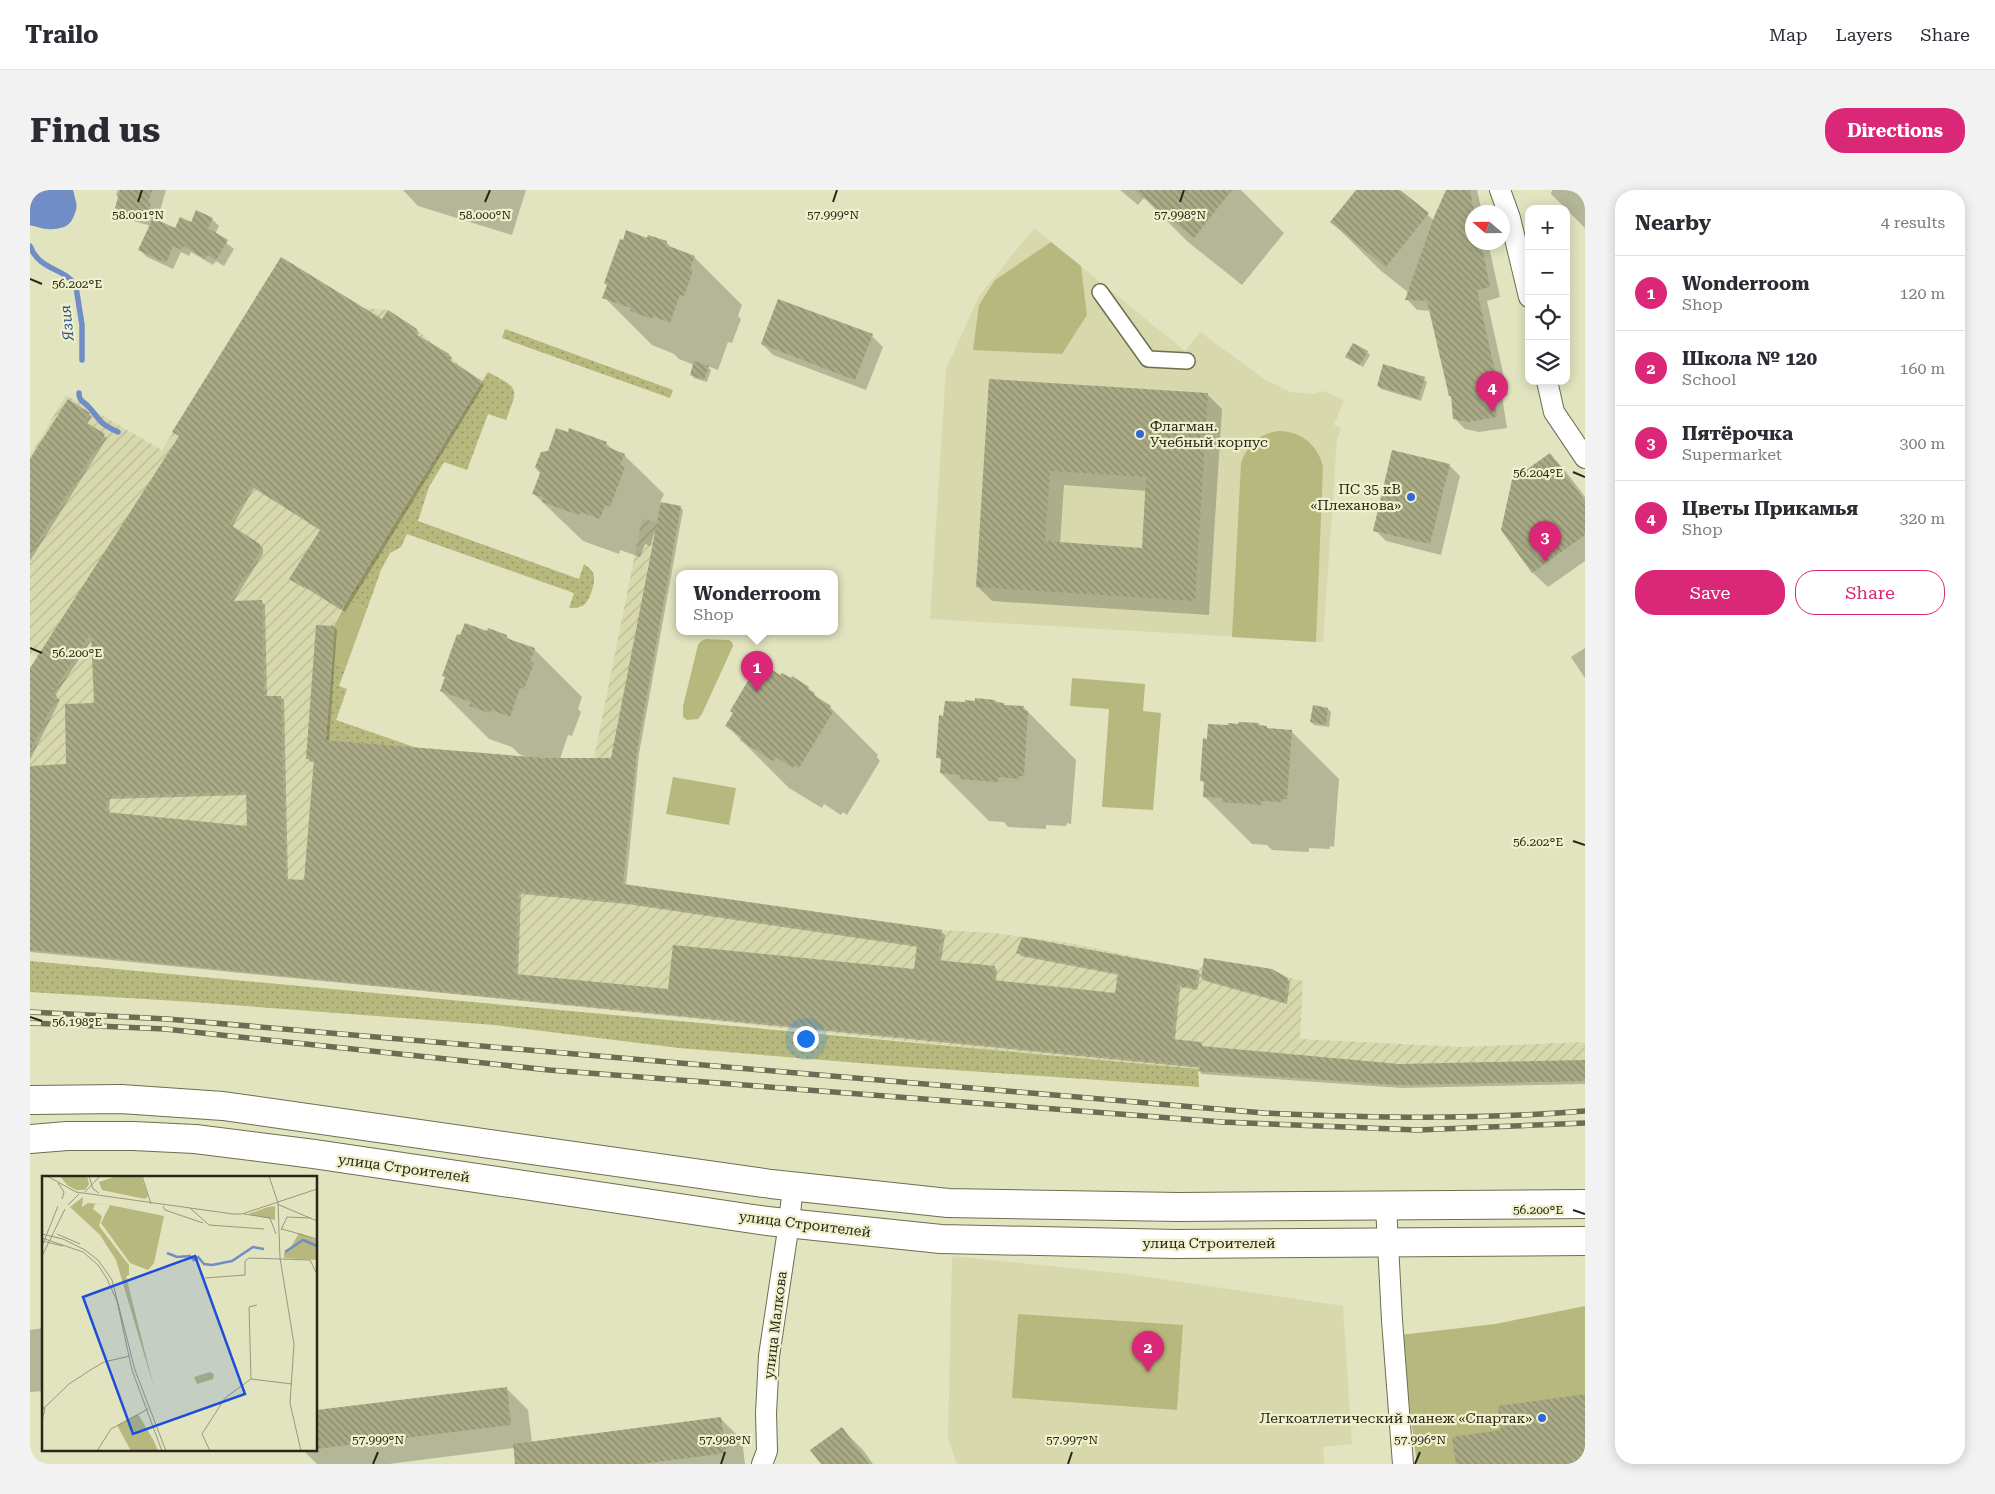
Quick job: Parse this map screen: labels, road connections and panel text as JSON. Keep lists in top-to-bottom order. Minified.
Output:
{"streets":{"main road":["улица Строителей"],"street":["улица Малкова"]},"crossings":[["улица Строителей","улица Малкова"]],"water":["Язия"],"places":["Флагман. Учебный корпус","ПС 35 кВ «Плеханова»","Легкоатлетический манеж «Спартак»"],"north":"left","page":{"header":"Trailo","nav":["Map","Layers","Share"],"buttons":["Directions",["Save","Share"]],"title":"Find us","heading":["Nearby","4 results"],"map_buttons":["+","−"],"list":[{"mark":"1","name":"Wonderroom","note":"Shop","value":"120 m"},{"mark":"2","name":"Школа № 120","note":"School","value":"160 m"},{"mark":"3","name":"Пятёрочка","note":"Supermarket","value":"300 m"},{"mark":"4","name":"Цветы Прикамья","note":"Shop","value":"320 m"}],"pins":["4","3","1","2"],"popup":["Wonderroom","Shop"]},"coordinates":["58.001°N","58.000°N","57.999°N","57.998°N","56.202°E","56.204°E","56.200°E","56.198°E","57.997°N","57.996°N"]}
